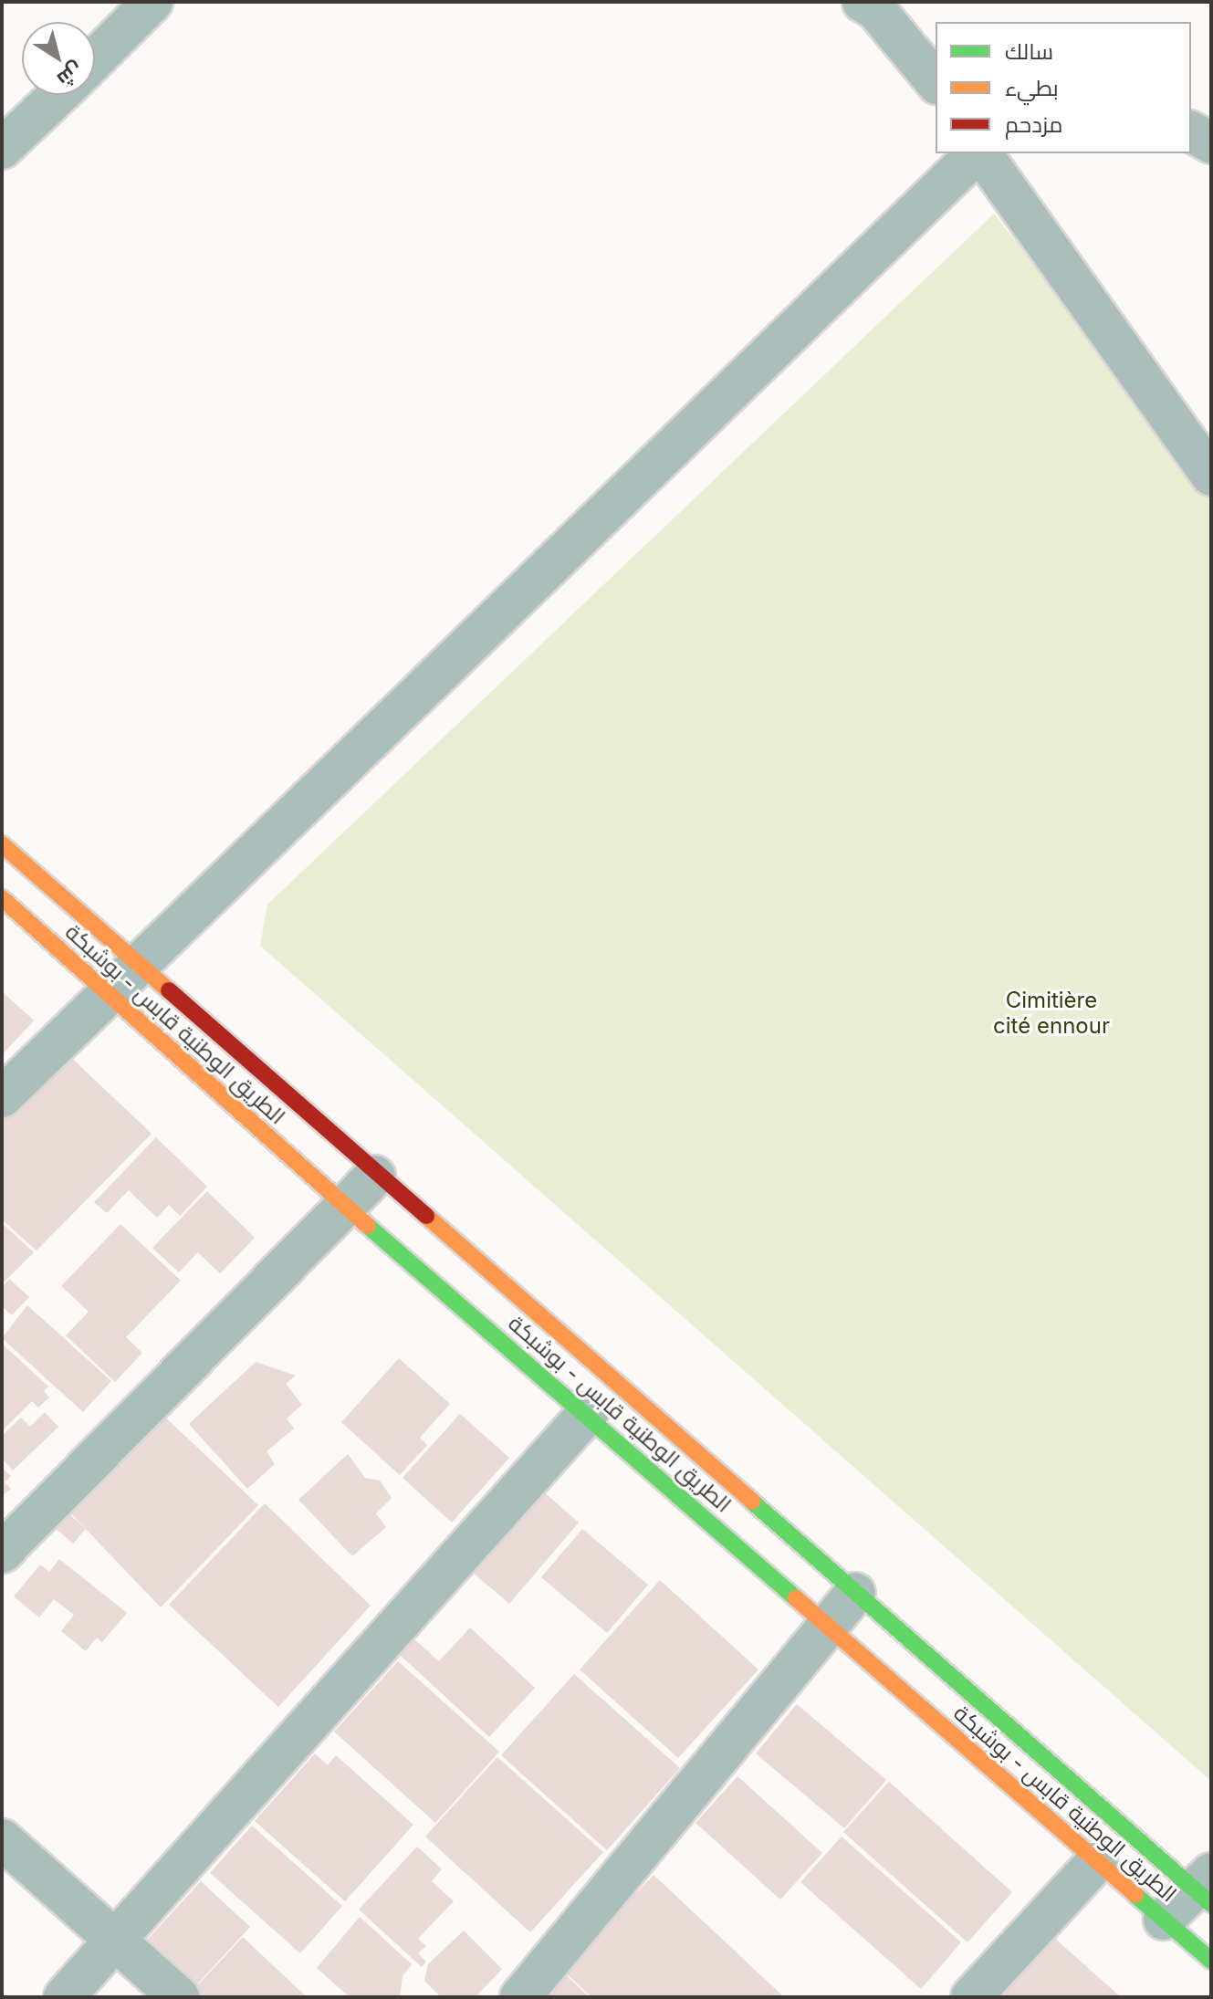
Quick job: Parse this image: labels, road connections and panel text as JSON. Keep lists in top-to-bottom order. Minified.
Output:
{"streets":{"main road":["الطريق الوطنية قابس - بوشبكة"]},"parks":["Cimitière cité ennour"],"legend":["سالك","بطيء","مزدحم"],"north":"bottom right"}
